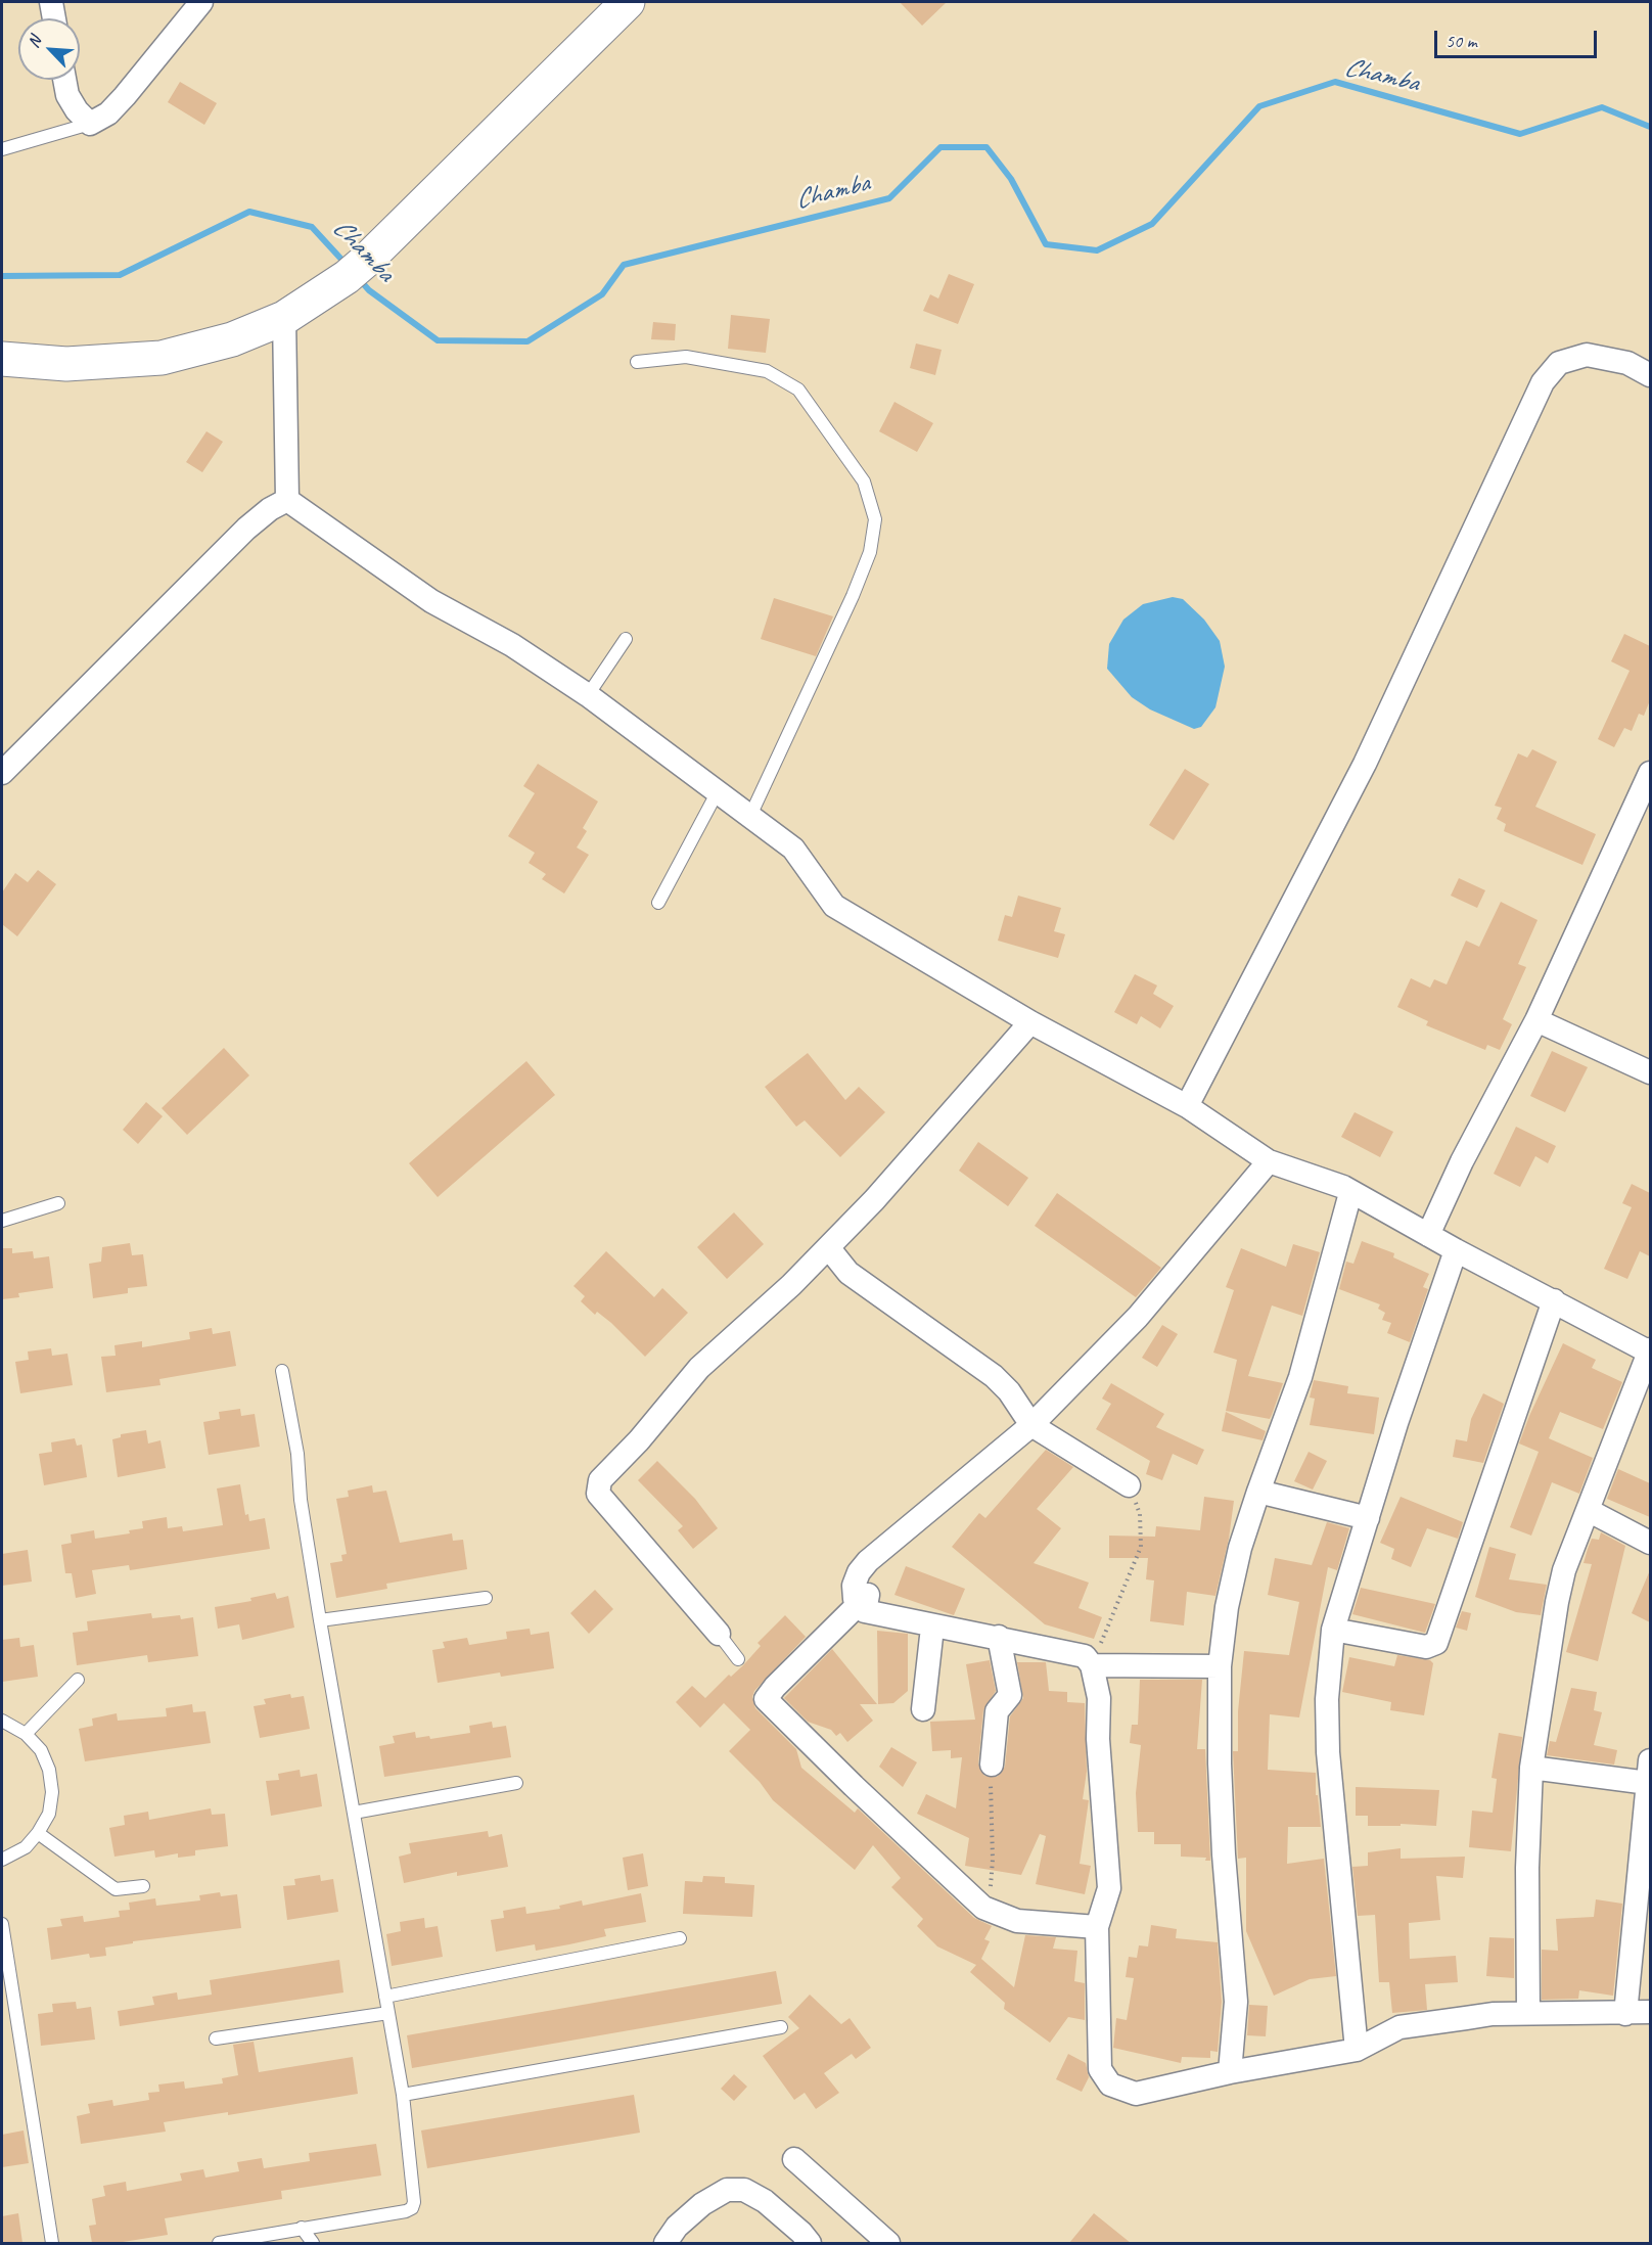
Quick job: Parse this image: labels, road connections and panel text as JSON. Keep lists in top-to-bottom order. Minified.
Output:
{"water":["Chamba"],"scale_bar":"50 m","north":"top left"}
